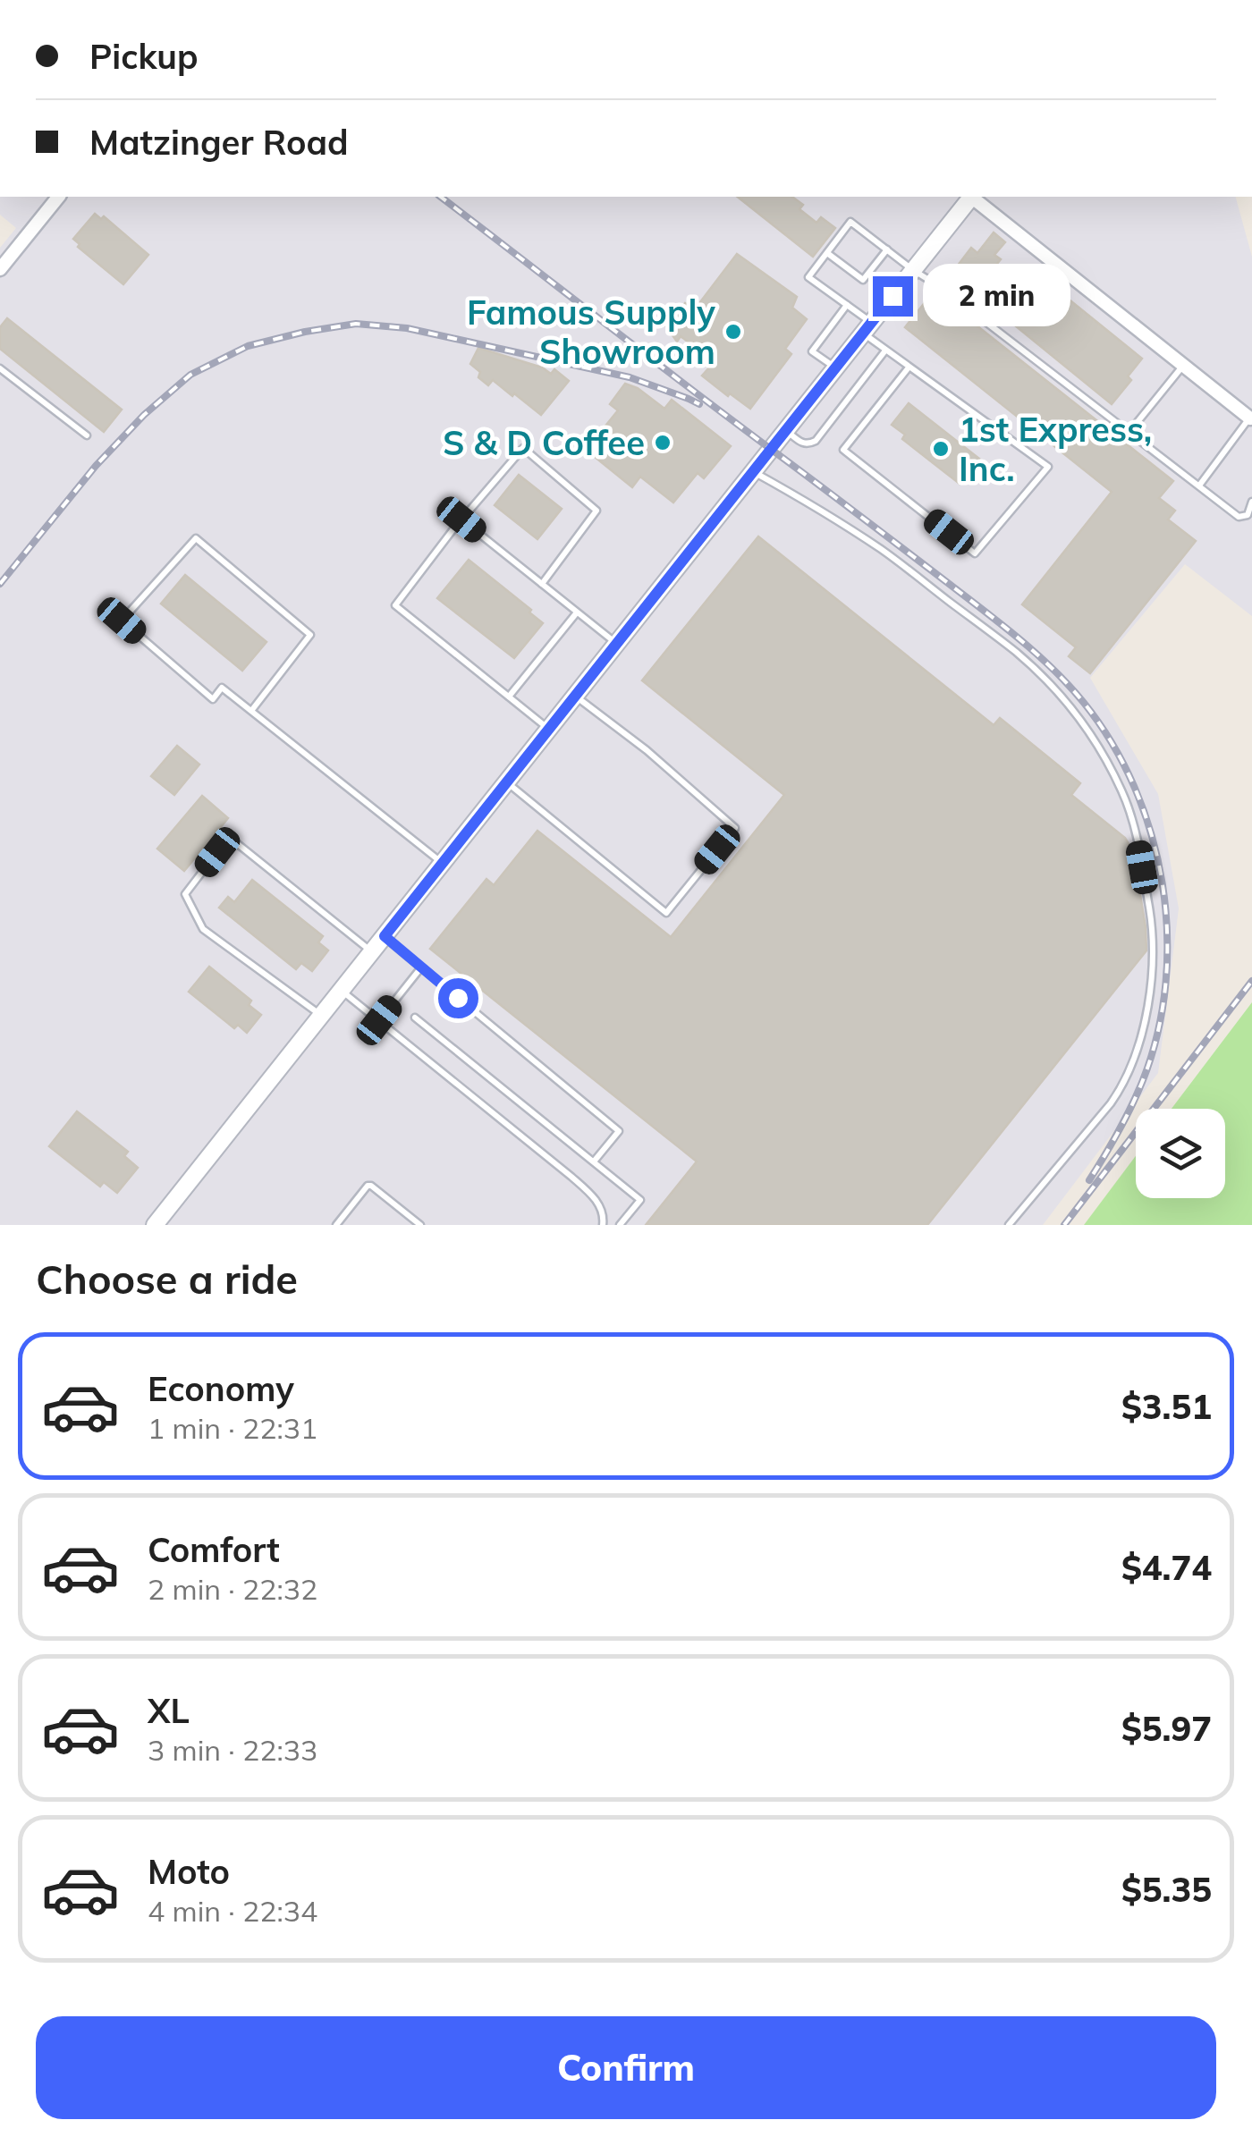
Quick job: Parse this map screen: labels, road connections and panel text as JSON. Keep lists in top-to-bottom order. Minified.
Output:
{"places":["Famous Supply Showroom","S & D Coffee","1st Express, Inc."],"page":{"banner":["Pickup","Matzinger Road"],"bubble":"2 min","heading":"Choose a ride","list":[{"name":"Economy","note":"1 min · 22:31","value":"$3.51"},{"name":"Comfort","note":"2 min · 22:32","value":"$4.74"},{"name":"XL","note":"3 min · 22:33","value":"$5.97"},{"name":"Moto","note":"4 min · 22:34","value":"$5.35"}],"buttons":"Confirm"}}
